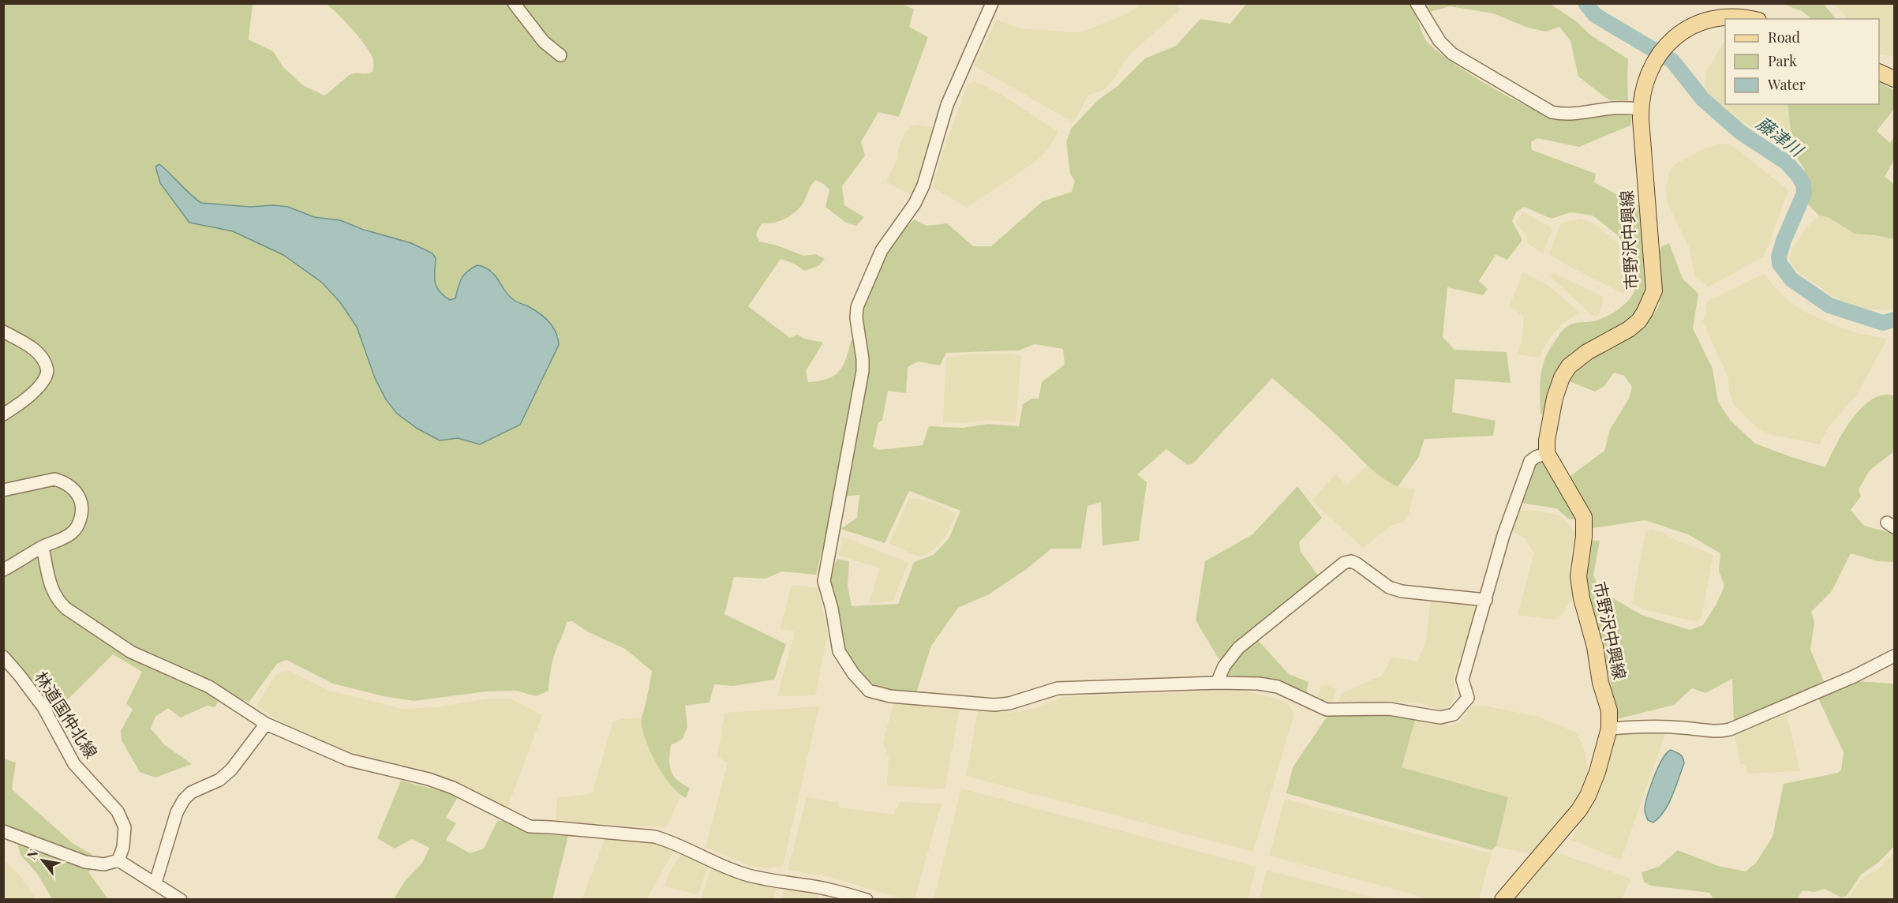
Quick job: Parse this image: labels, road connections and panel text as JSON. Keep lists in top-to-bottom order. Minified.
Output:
{"streets":{"main road":["市野沢中興線"],"street":["林道国仲北線"]},"water":["藤津川"],"legend":["Road","Park","Water"],"north":"top left"}
